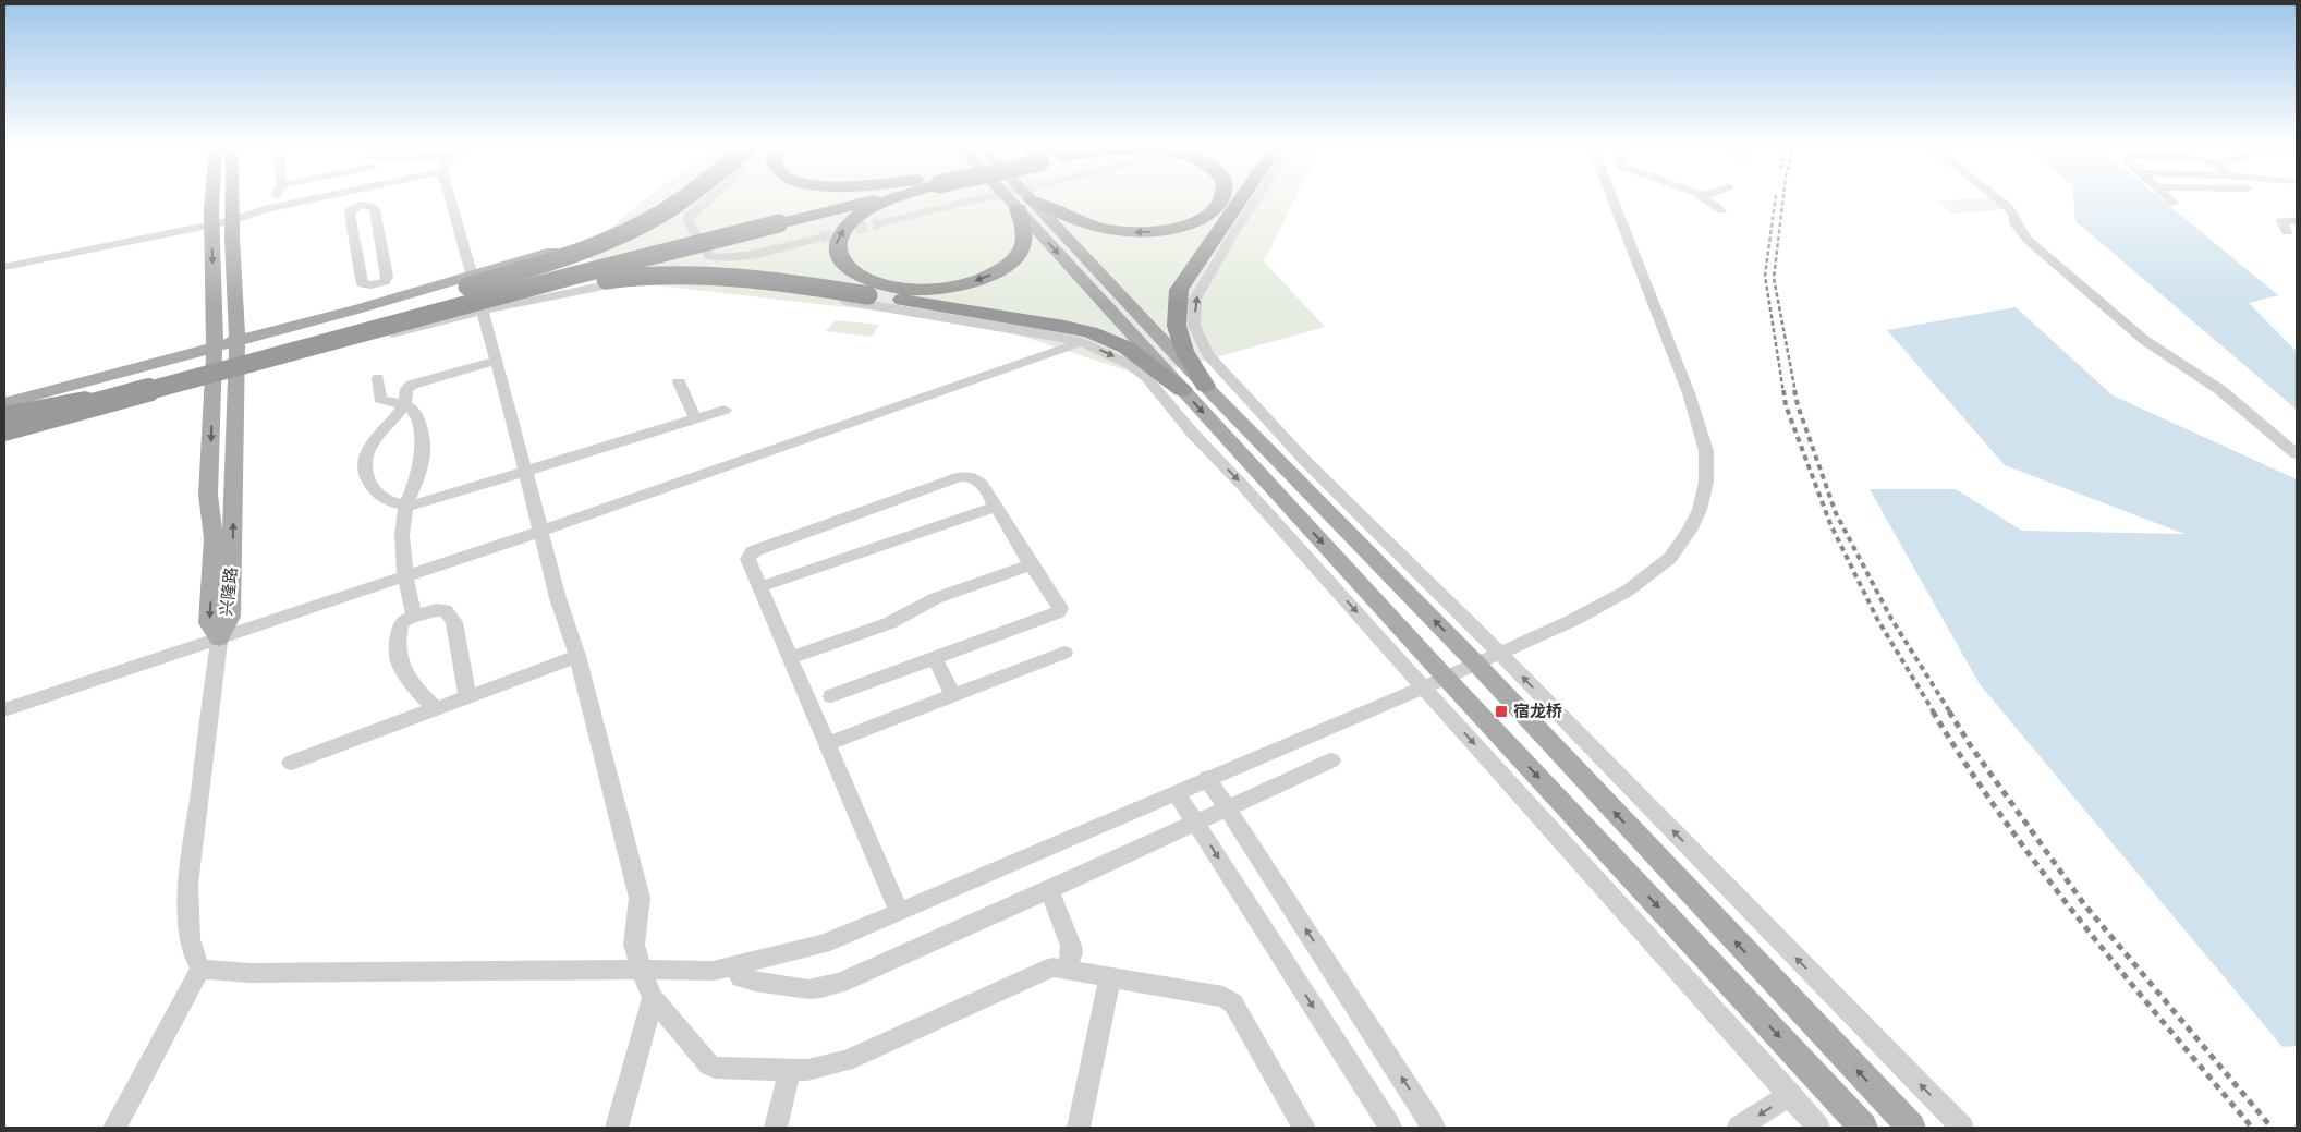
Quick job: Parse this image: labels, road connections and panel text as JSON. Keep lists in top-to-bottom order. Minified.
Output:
{"streets":{"main road":["兴隆路"]},"places":{"transit":["宿龙桥"]}}
